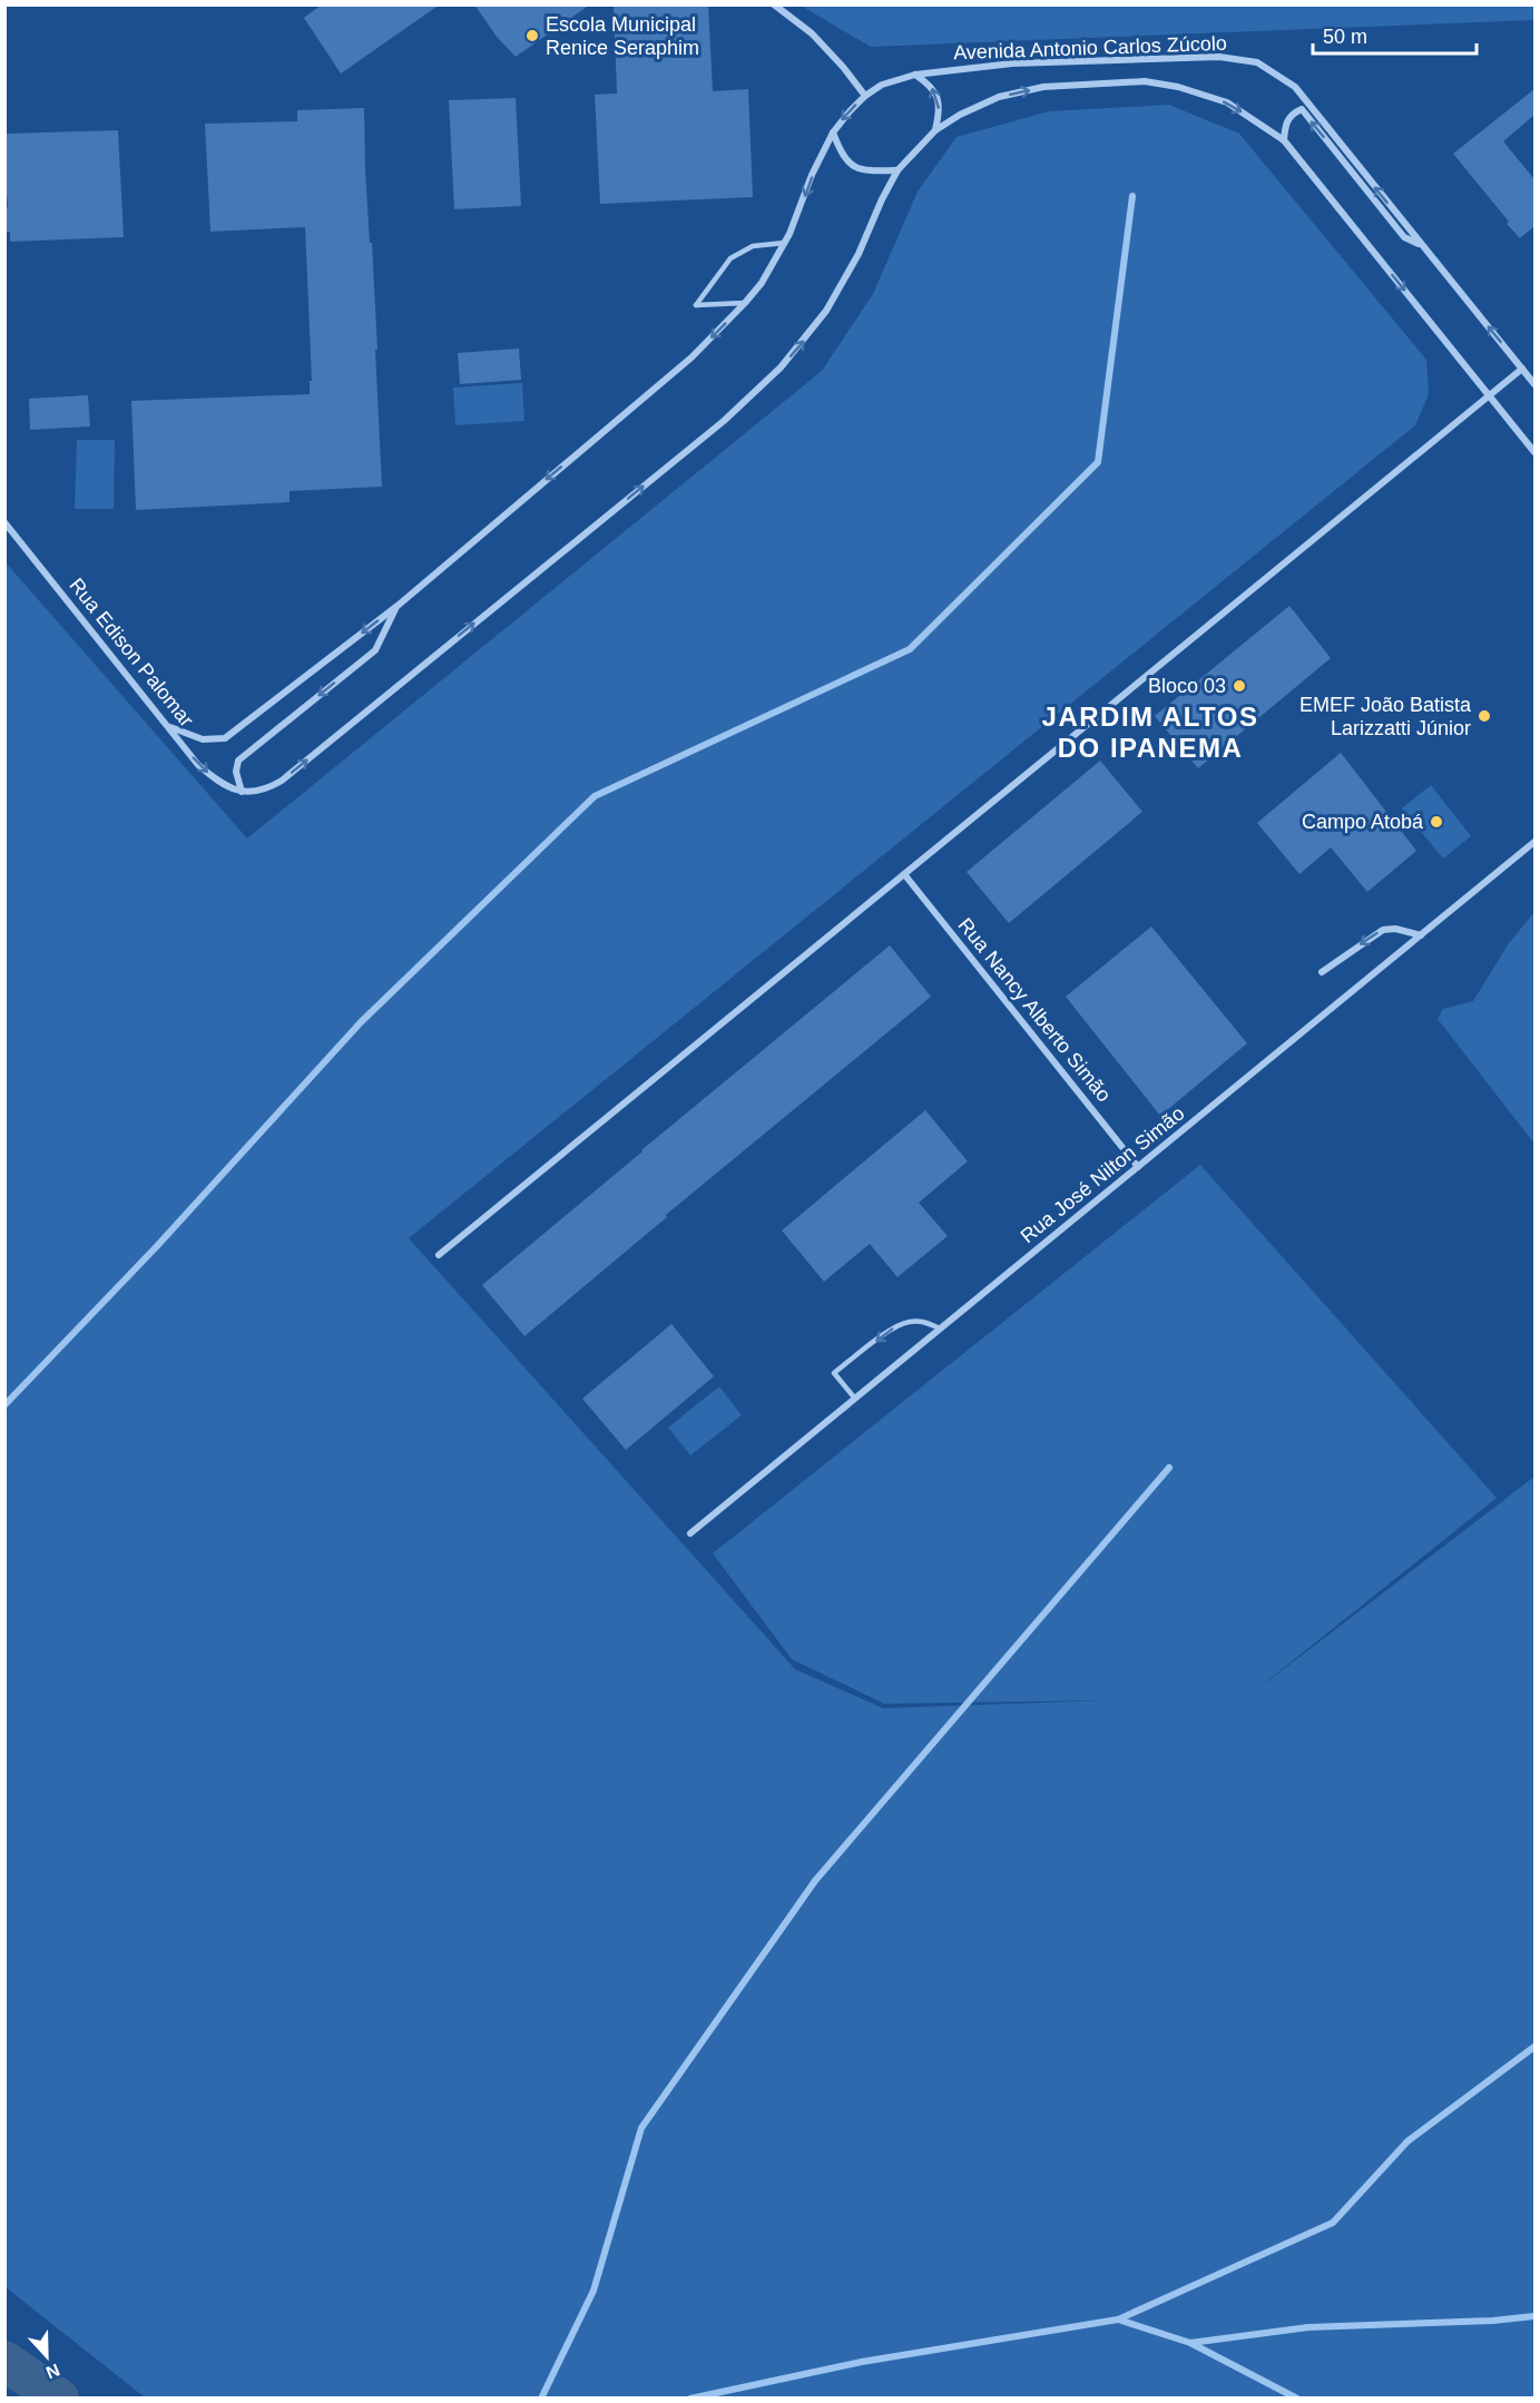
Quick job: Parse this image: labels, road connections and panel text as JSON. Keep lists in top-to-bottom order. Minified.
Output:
{"streets":{"street":["Avenida Antonio Carlos Zúcolo","Rua Edison Palomar","Rua Nancy Alberto Simão","Rua José Nilton Simão"]},"crossings":[["Rua Nancy Alberto Simão","Rua José Nilton Simão"]],"districts":["JARDIM ALTOS DO IPANEMA"],"places":["Escola Municipal Renice Seraphim","Bloco 03","EMEF João Batista Larizzatti Júnior","Campo Atobá"],"scale_bar":"50 m","north":"bottom"}
